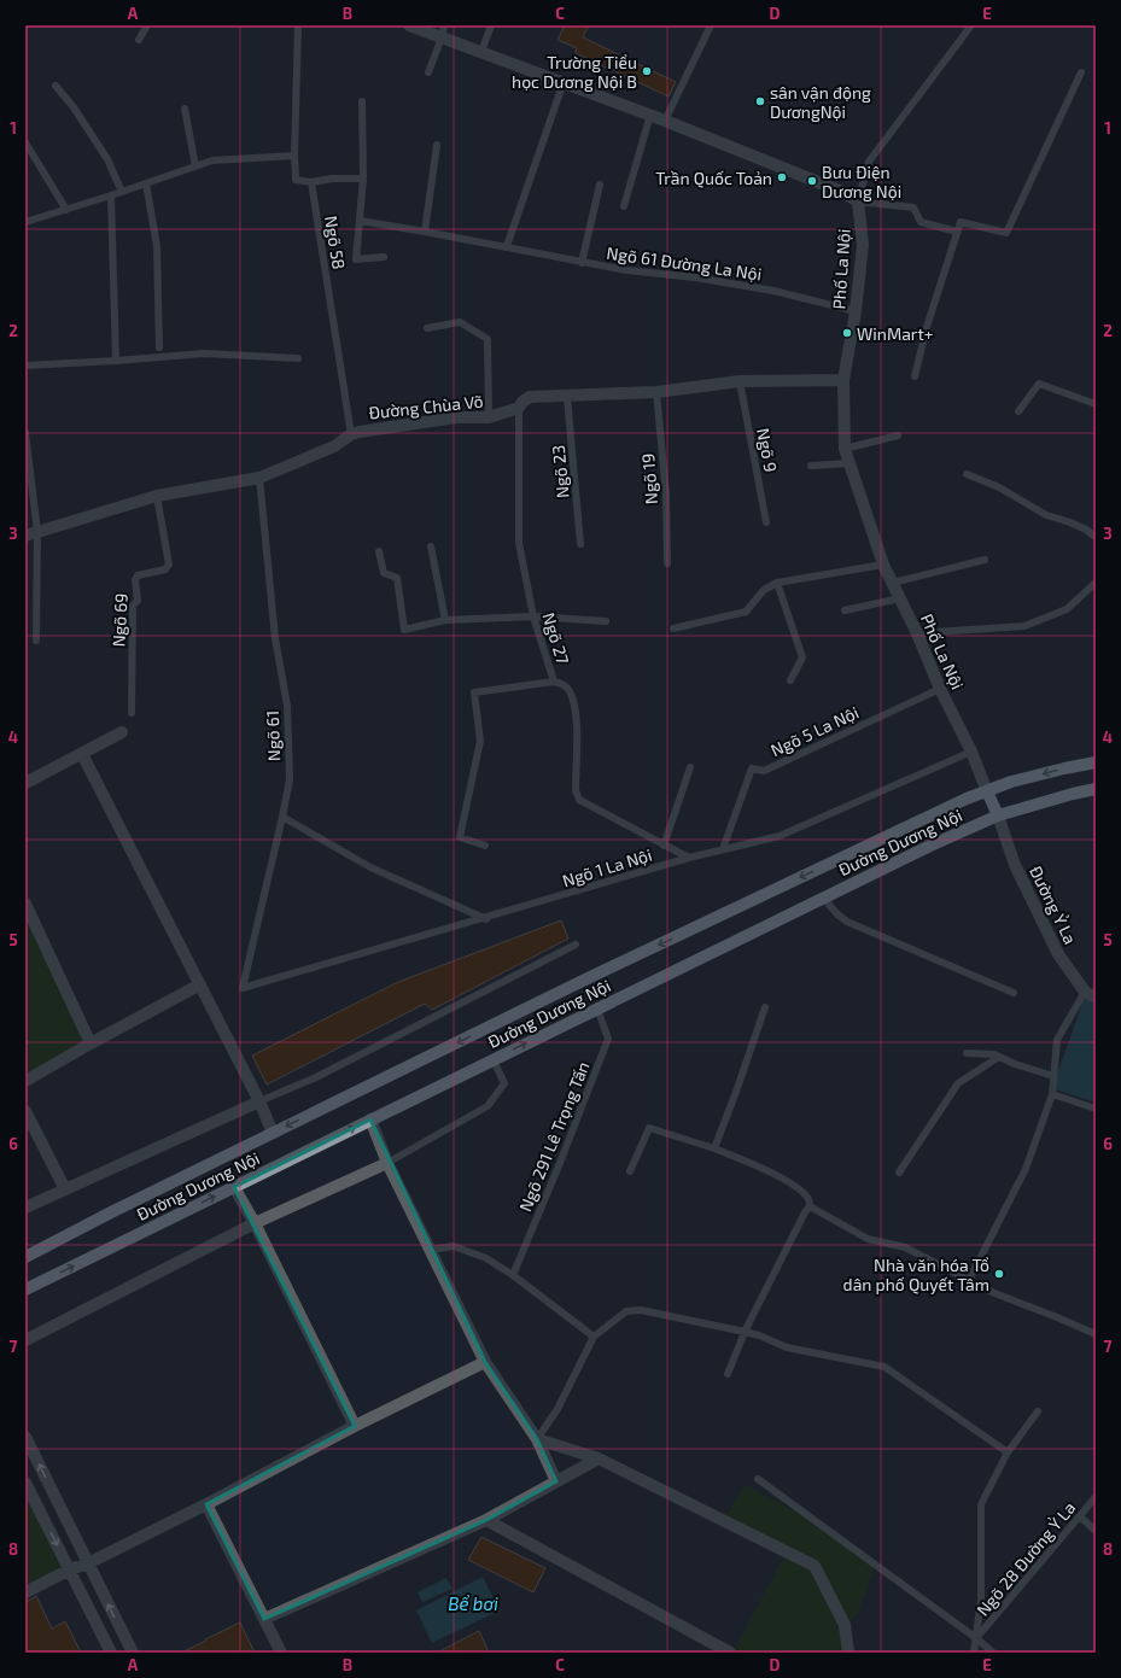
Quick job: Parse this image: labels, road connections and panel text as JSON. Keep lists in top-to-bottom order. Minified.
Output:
{"streets":{"main road":["Đường Dương Nội"],"street":["Phố La Nội","Đường Chùa Võ","Đường Ỷ La"],"lane":["Ngõ 58","Ngõ 61 Đường La Nội","Ngõ 9","Ngõ 23","Ngõ 19","Ngõ 69","Ngõ 27","Ngõ 5 La Nội","Ngõ 61","Ngõ 1 La Nội","Ngõ 291 Lê Trọng Tấn","Ngõ 28 Đường Ỷ La"]},"crossings":[["Ngõ 58","Đường Chùa Võ"],["Ngõ 61 Đường La Nội","Phố La Nội"],["Phố La Nội","Đường Chùa Võ"],["Phố La Nội","Ngõ 5 La Nội"],["Phố La Nội","Đường Dương Nội"],["Phố La Nội","Ngõ 1 La Nội"],["Đường Chùa Võ","Ngõ 9"],["Đường Chùa Võ","Ngõ 23"],["Đường Chùa Võ","Ngõ 19"],["Đường Chùa Võ","Ngõ 69"],["Đường Chùa Võ","Ngõ 27"],["Đường Chùa Võ","Ngõ 61"],["Ngõ 5 La Nội","Ngõ 1 La Nội"],["Ngõ 61","Ngõ 1 La Nội"],["Đường Dương Nội","Đường Ỷ La"],["Đường Dương Nội","Ngõ 291 Lê Trọng Tấn"]],"water":["Bể bơi"],"places":["Trường Tiểu học Dương Nội B","sân vận động DươngNội","Trần Quốc Toản","Bưu Điện Dương Nội","WinMart+","Nhà văn hóa Tổ dân phố Quyết Tâm"],"grid":{"columns":["A","B","C","D","E"],"rows":["1","2","3","4","5","6","7","8"]}}
